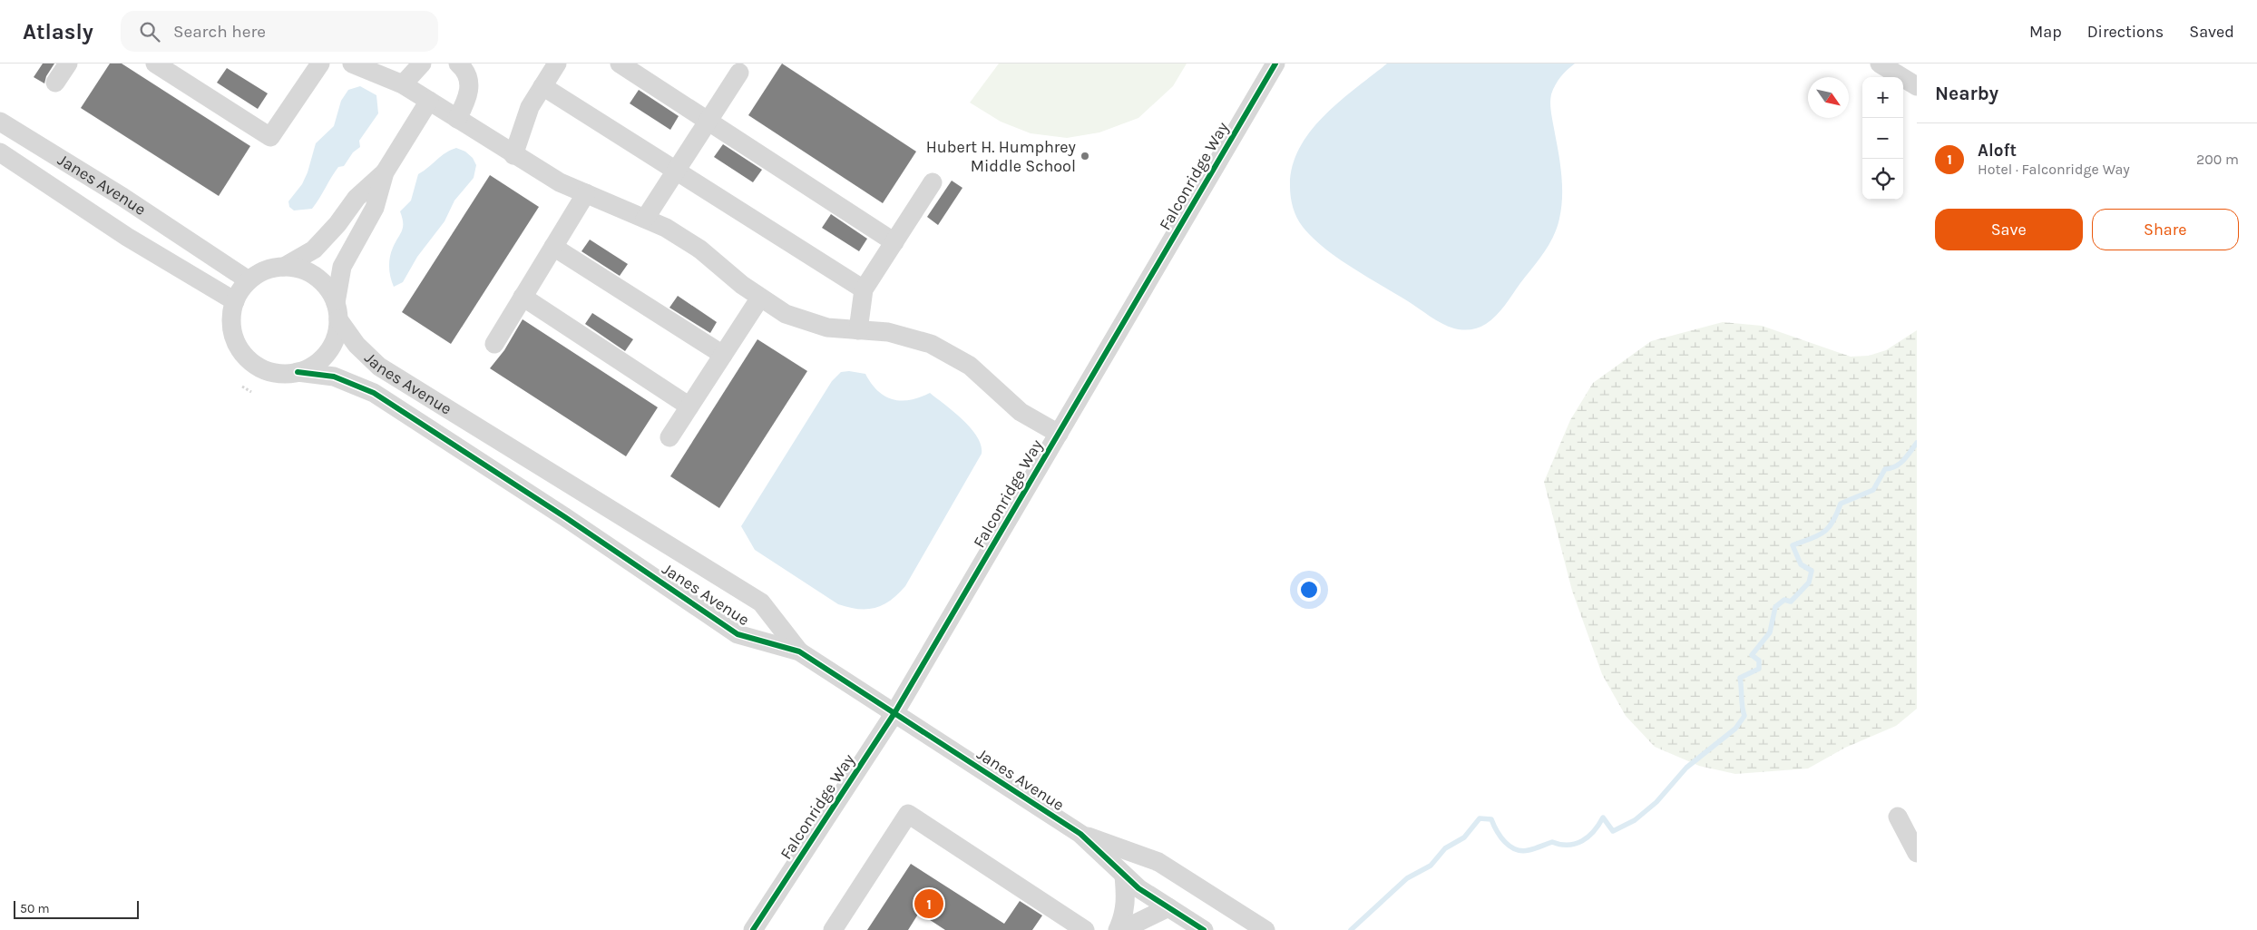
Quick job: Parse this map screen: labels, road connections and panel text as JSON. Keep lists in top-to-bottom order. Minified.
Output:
{"streets":{"street":["Falconridge Way","Janes Avenue"]},"crossings":[["Falconridge Way","Janes Avenue"]],"places":["Hubert H. Humphrey Middle School"],"scale_bar":"50 m","north":"bottom right","page":{"header":"Atlasly","search":"Search here","nav":["Map","Directions","Saved"],"heading":"Nearby","map_buttons":["+","−"],"list":[{"mark":"1","name":"Aloft","note":"Hotel · Falconridge Way","value":"200 m"}],"buttons":["Save","Share"],"pins":"1","scale":"50 m"}}
